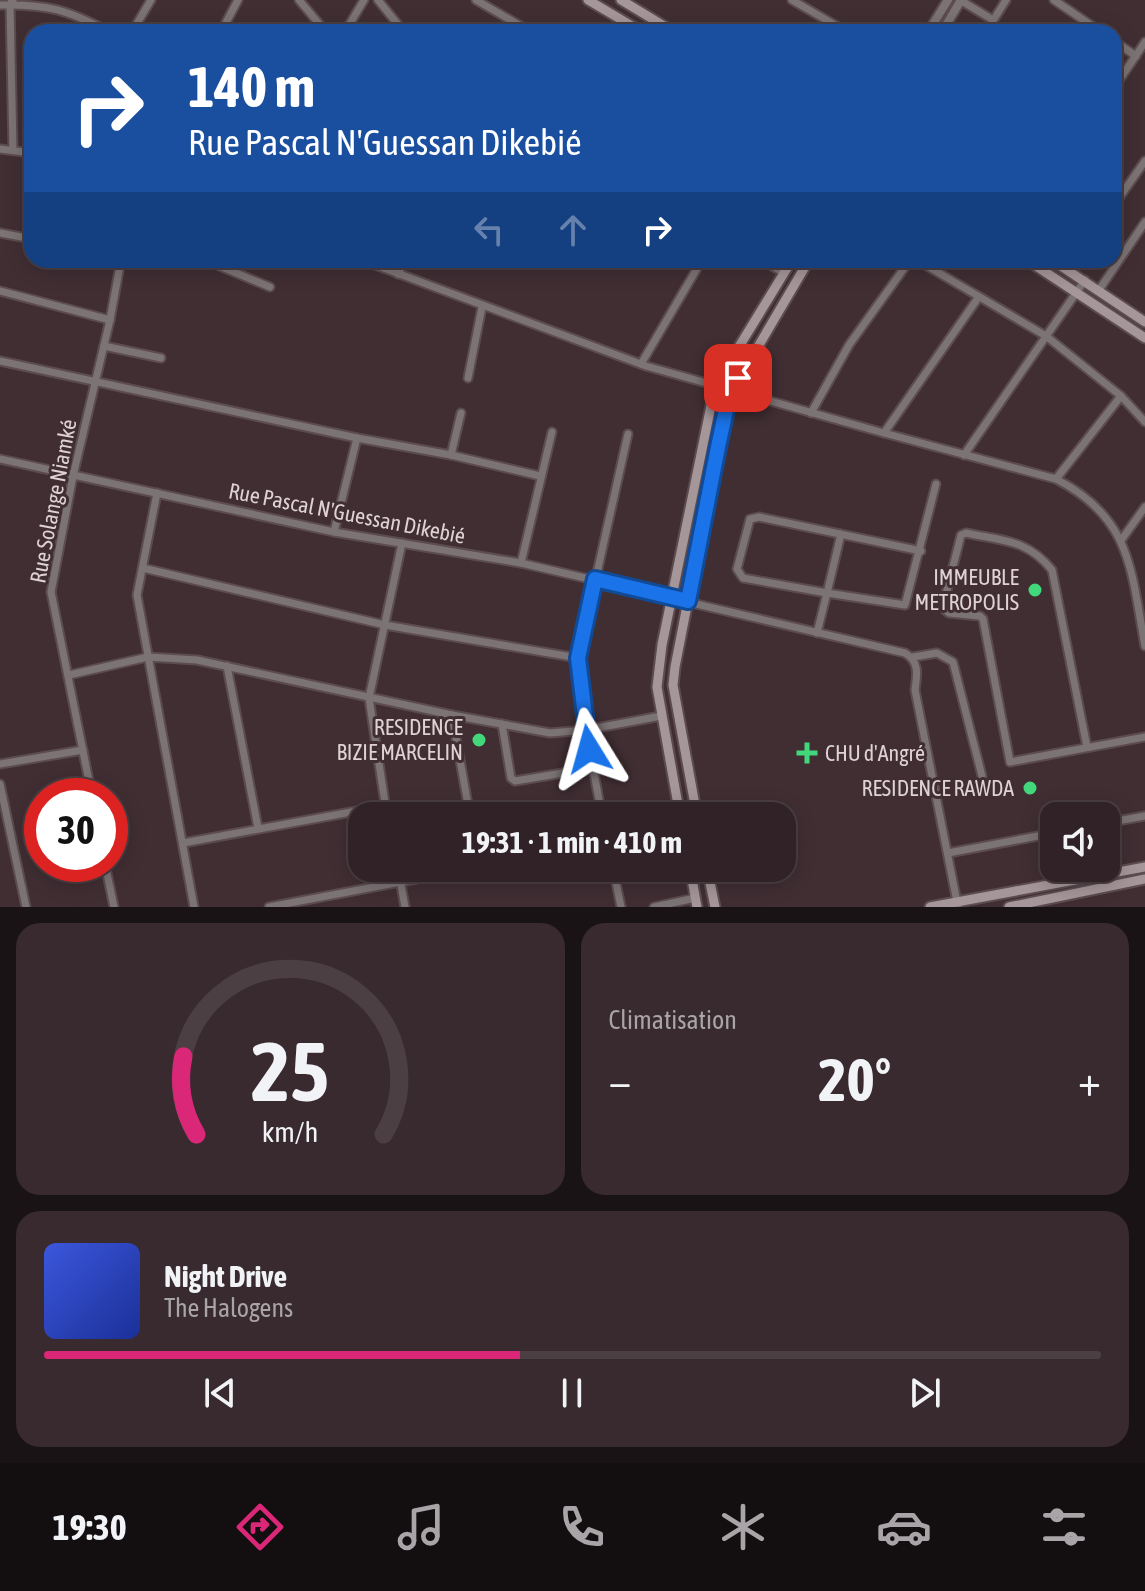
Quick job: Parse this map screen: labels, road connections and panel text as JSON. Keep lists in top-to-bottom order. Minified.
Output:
{"streets":{"street":["Rue Solange Niamké","Rue Pascal N'Guessan Dikebié"]},"crossings":[["Rue Solange Niamké","Rue Pascal N'Guessan Dikebié"]],"places":{"other":["IMMEUBLE METROPOLIS","RESIDENCE BIZIE MARCELIN","RESIDENCE RAWDA"],"health":["CHU d'Angré"]},"page":{"turn":["140 m","Rue Pascal N'Guessan Dikebié"],"limit":"30","trip":"19:31 · 1 min · 410 m","tile":"Climatisation","heat":["−","20°","+"],"song":["Night Drive","The Halogens"],"tabs":"19:30","gauge":["25","km/h"]}}
